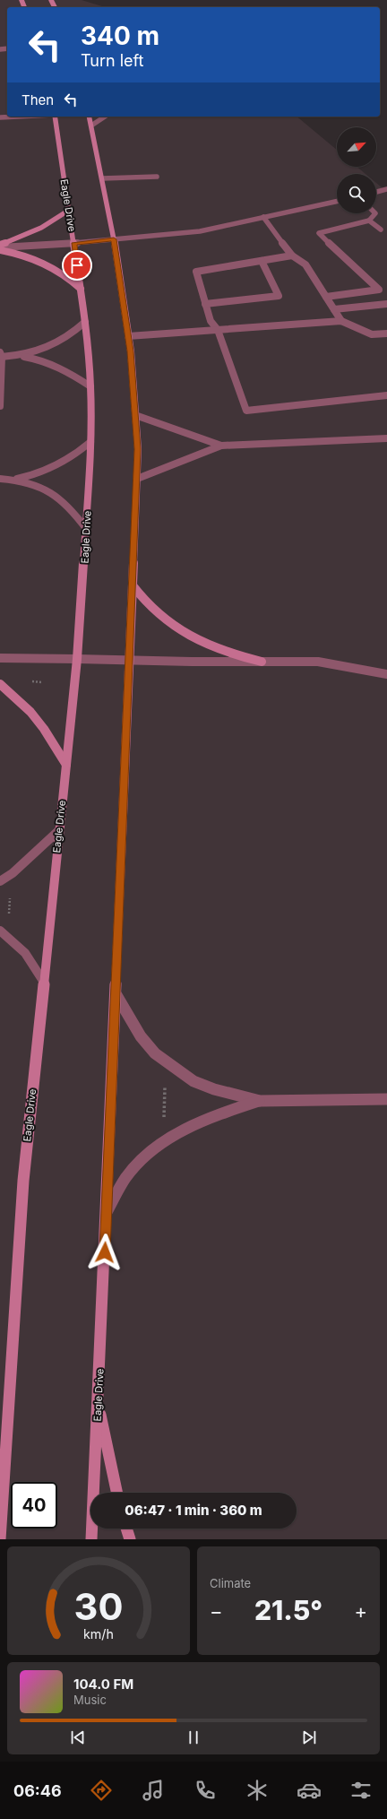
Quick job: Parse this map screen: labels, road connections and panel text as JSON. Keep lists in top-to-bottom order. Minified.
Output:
{"streets":{"street":["Eagle Drive"]},"north":"top right","page":{"turn":["340 m","Turn left"],"then":"Then","limit":"40","trip":"06:47 · 1 min · 360 m","tile":"Climate","heat":["−","21.5°","+"],"song":["104.0 FM","Music"],"tabs":"06:46","gauge":["30","km/h"]}}
